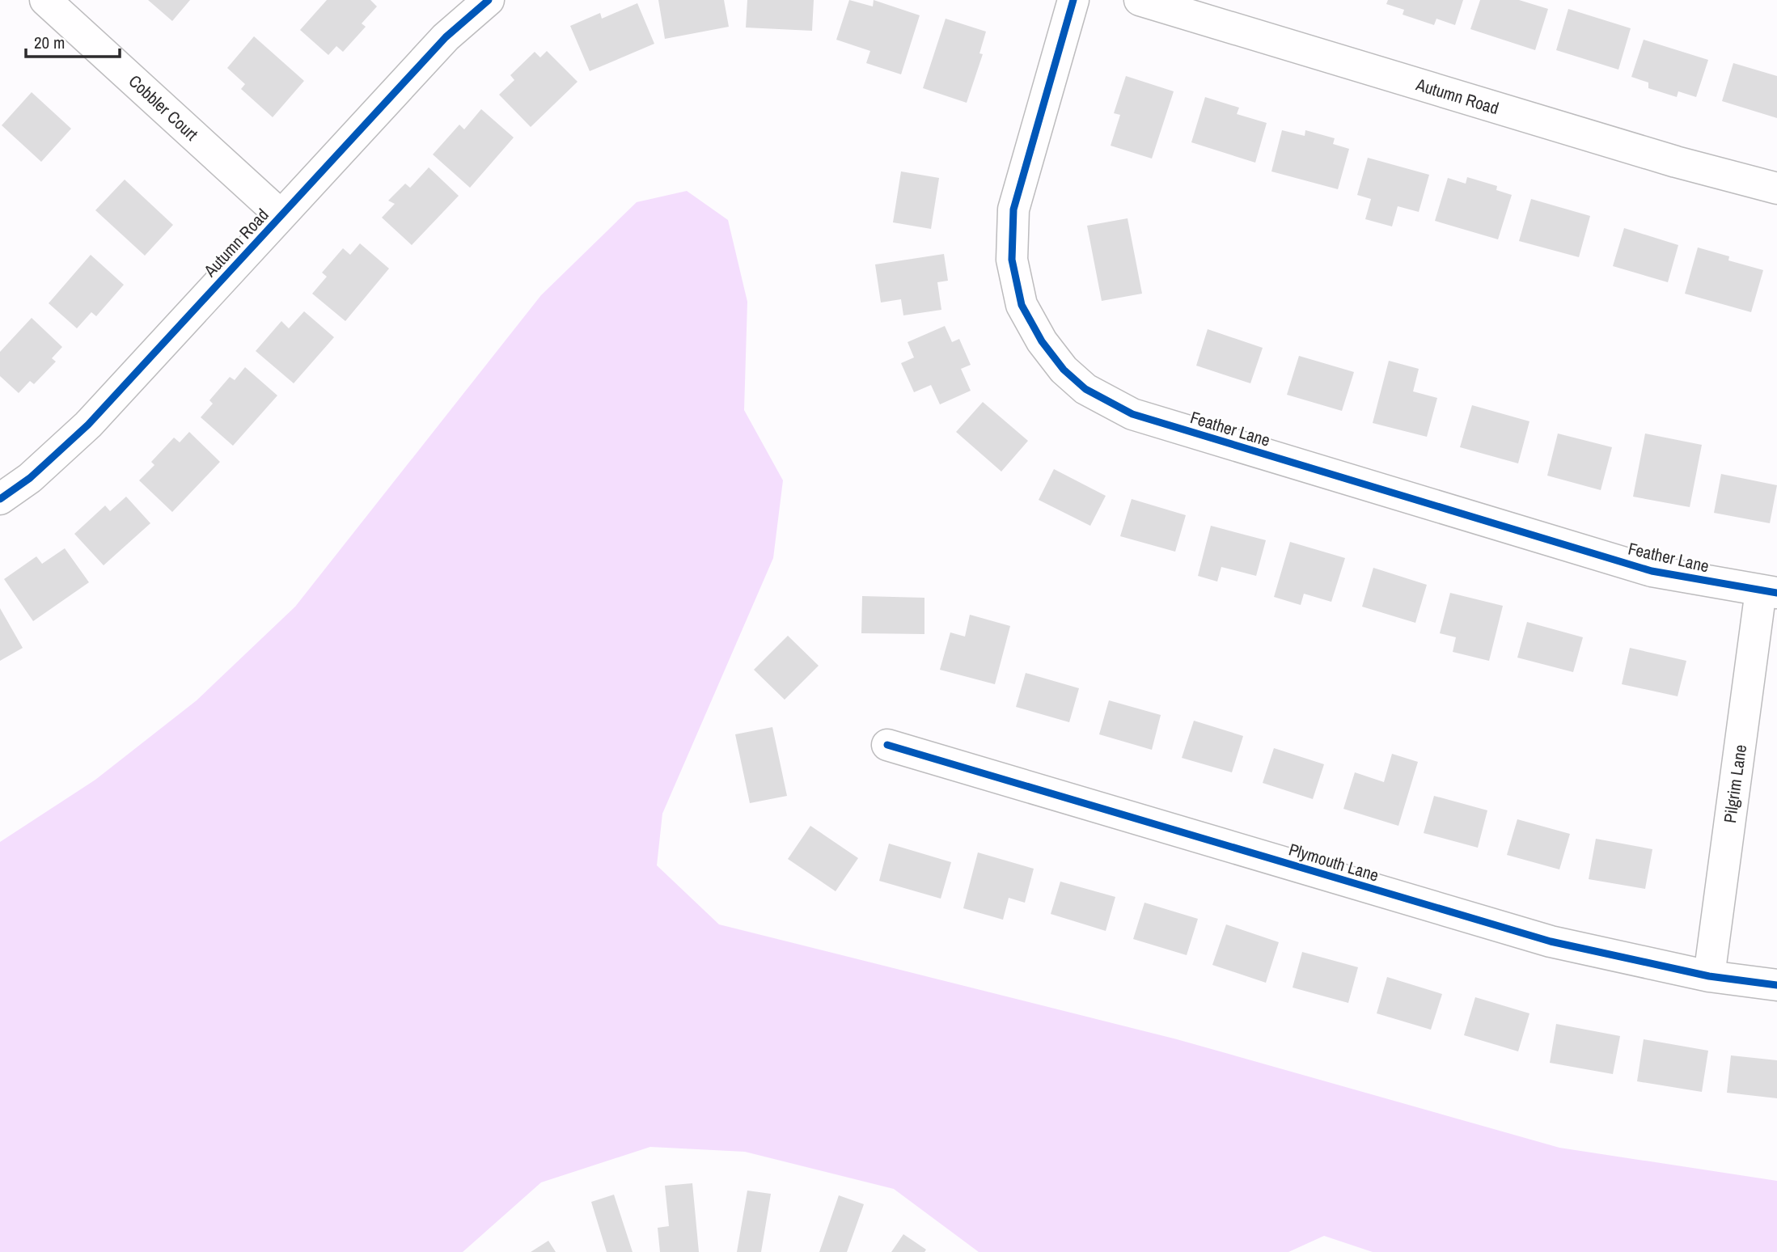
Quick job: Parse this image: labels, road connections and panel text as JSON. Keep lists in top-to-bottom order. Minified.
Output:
{"streets":{"street":["Autumn Road","Cobbler Court","Feather Lane","Pilgrim Lane","Plymouth Lane"]},"crossings":[["Autumn Road","Cobbler Court"],["Feather Lane","Pilgrim Lane"],["Pilgrim Lane","Plymouth Lane"]],"scale_bar":"20 m"}
